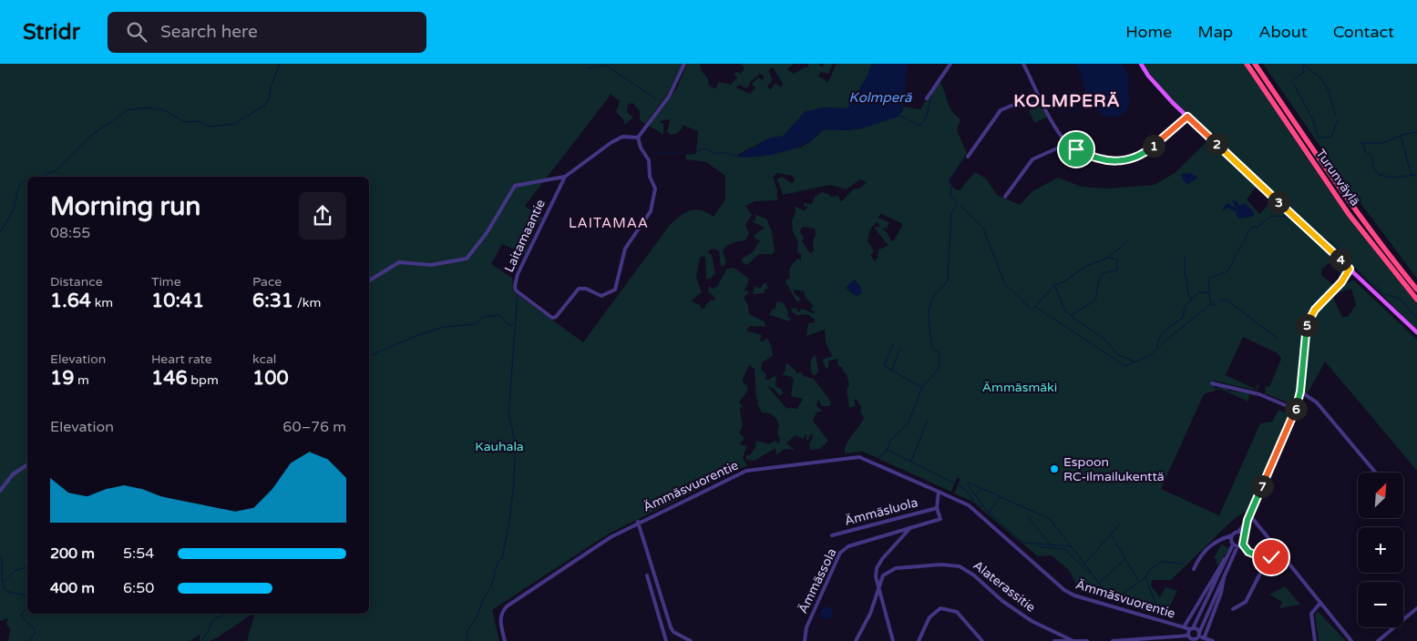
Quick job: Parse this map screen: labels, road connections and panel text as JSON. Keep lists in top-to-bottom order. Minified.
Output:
{"streets":{"highway":["Turunväylä"],"street":["Laitamaantie","Ämmäsvuorentie","Ämmäsluola","Ämmässola","Alaterassitie"]},"crossings":[["Ämmäsluola","Ämmässola"]],"districts":["KOLMPERÄ","LAITAMAA"],"water":["Kolmperä"],"parks":["Ämmäsmäki","Kauhala"],"places":["Espoon RC-ilmailukenttä"],"north":"top right","page":{"header":"Stridr","search":"Search here","nav":["Home","Map","About","Contact"],"pins":["2","1","3","4","5","6","7"],"heading":["Morning run","08:55"],"stats":[["Distance","1.64 km"],["Time","10:41"],["Pace","6:31 /km"],["Elevation","19 m"],["Heart rate","146 bpm"],["kcal","100"]],"chart":["Elevation","60–76 m"],"map_buttons":["+","−"],"list":[{"name":"200 m","note":"5:54"},{"name":"400 m","note":"6:50"}]}}
